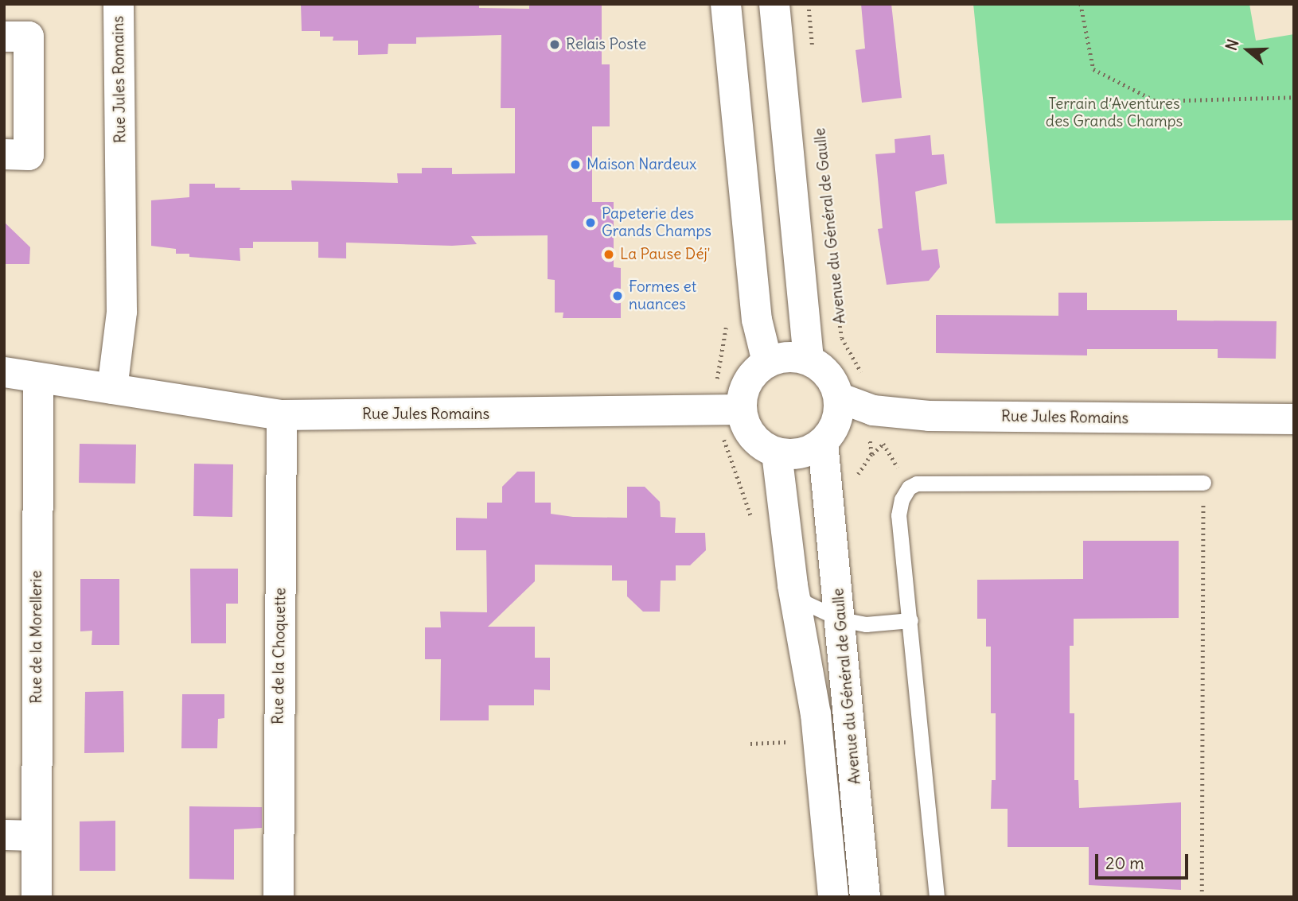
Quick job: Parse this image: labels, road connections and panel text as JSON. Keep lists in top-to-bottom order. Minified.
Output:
{"streets":{"street":["Rue Jules Romains","Avenue du Général de Gaulle","Rue de la Morellerie","Rue de la Choquette"]},"crossings":[["Rue Jules Romains","Avenue du Général de Gaulle"],["Rue Jules Romains","Rue de la Morellerie"],["Rue Jules Romains","Rue de la Choquette"]],"parks":["Terrain d’Aventures des Grands Champs"],"places":["Relais Poste","Maison Nardeux","Papeterie des Grands Champs","La Pause Déj'","Formes et nuances"],"scale_bar":"20 m","north":"left"}
